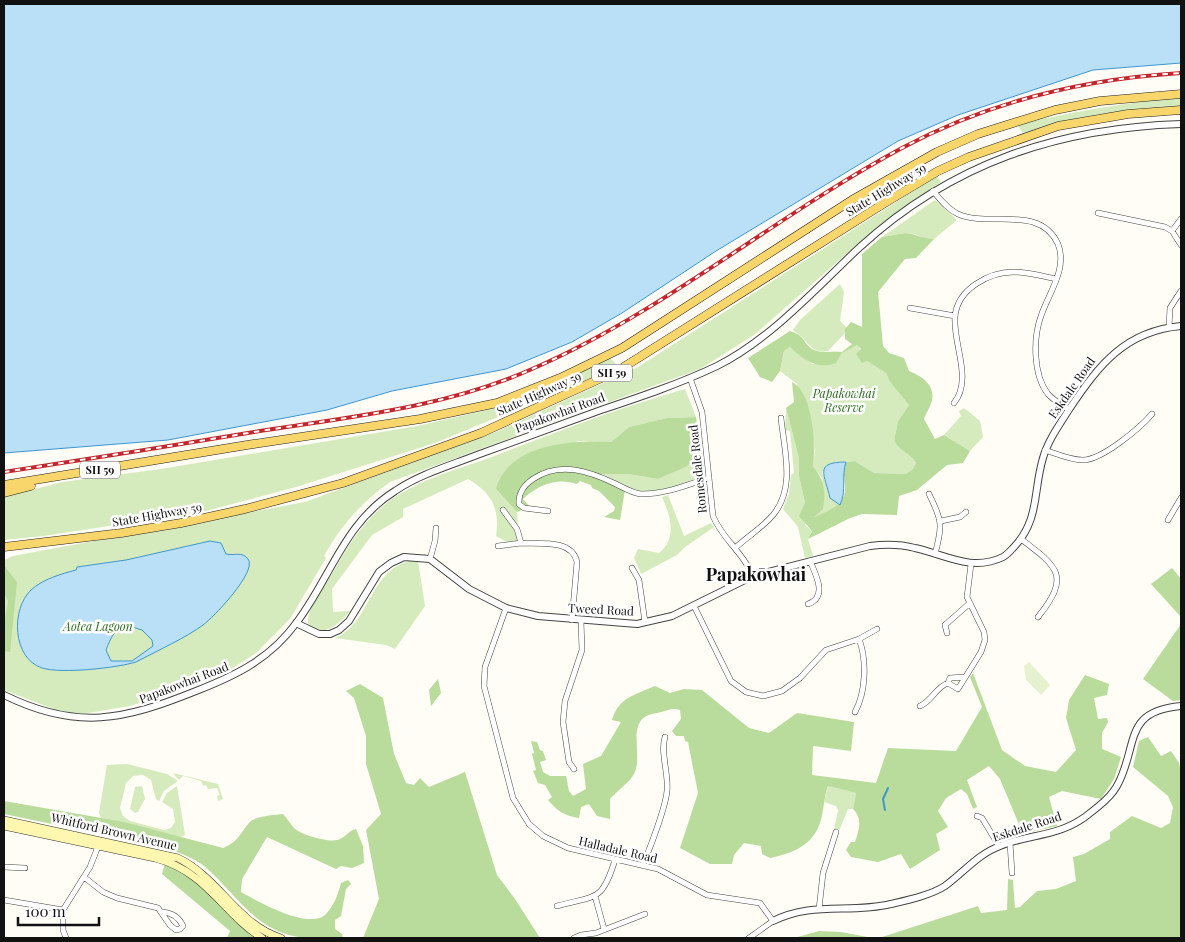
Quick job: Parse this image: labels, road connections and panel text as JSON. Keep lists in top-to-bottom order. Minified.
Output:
{"streets":{"main road":["State Highway 59","SH 59","Whitford Brown Avenue"],"street":["Eskdale Road","Papakowhai Road","Romesdale Road","Tweed Road","Halladale Road"]},"crossings":[["Eskdale Road","Tweed Road"],["Eskdale Road","Halladale Road"],["Papakowhai Road","Romesdale Road"],["Romesdale Road","Tweed Road"],["Tweed Road","Halladale Road"]],"districts":["Papakōwhai"],"parks":["Papakowhai Reserve","Aotea Lagoon"],"scale_bar":"100 m"}
